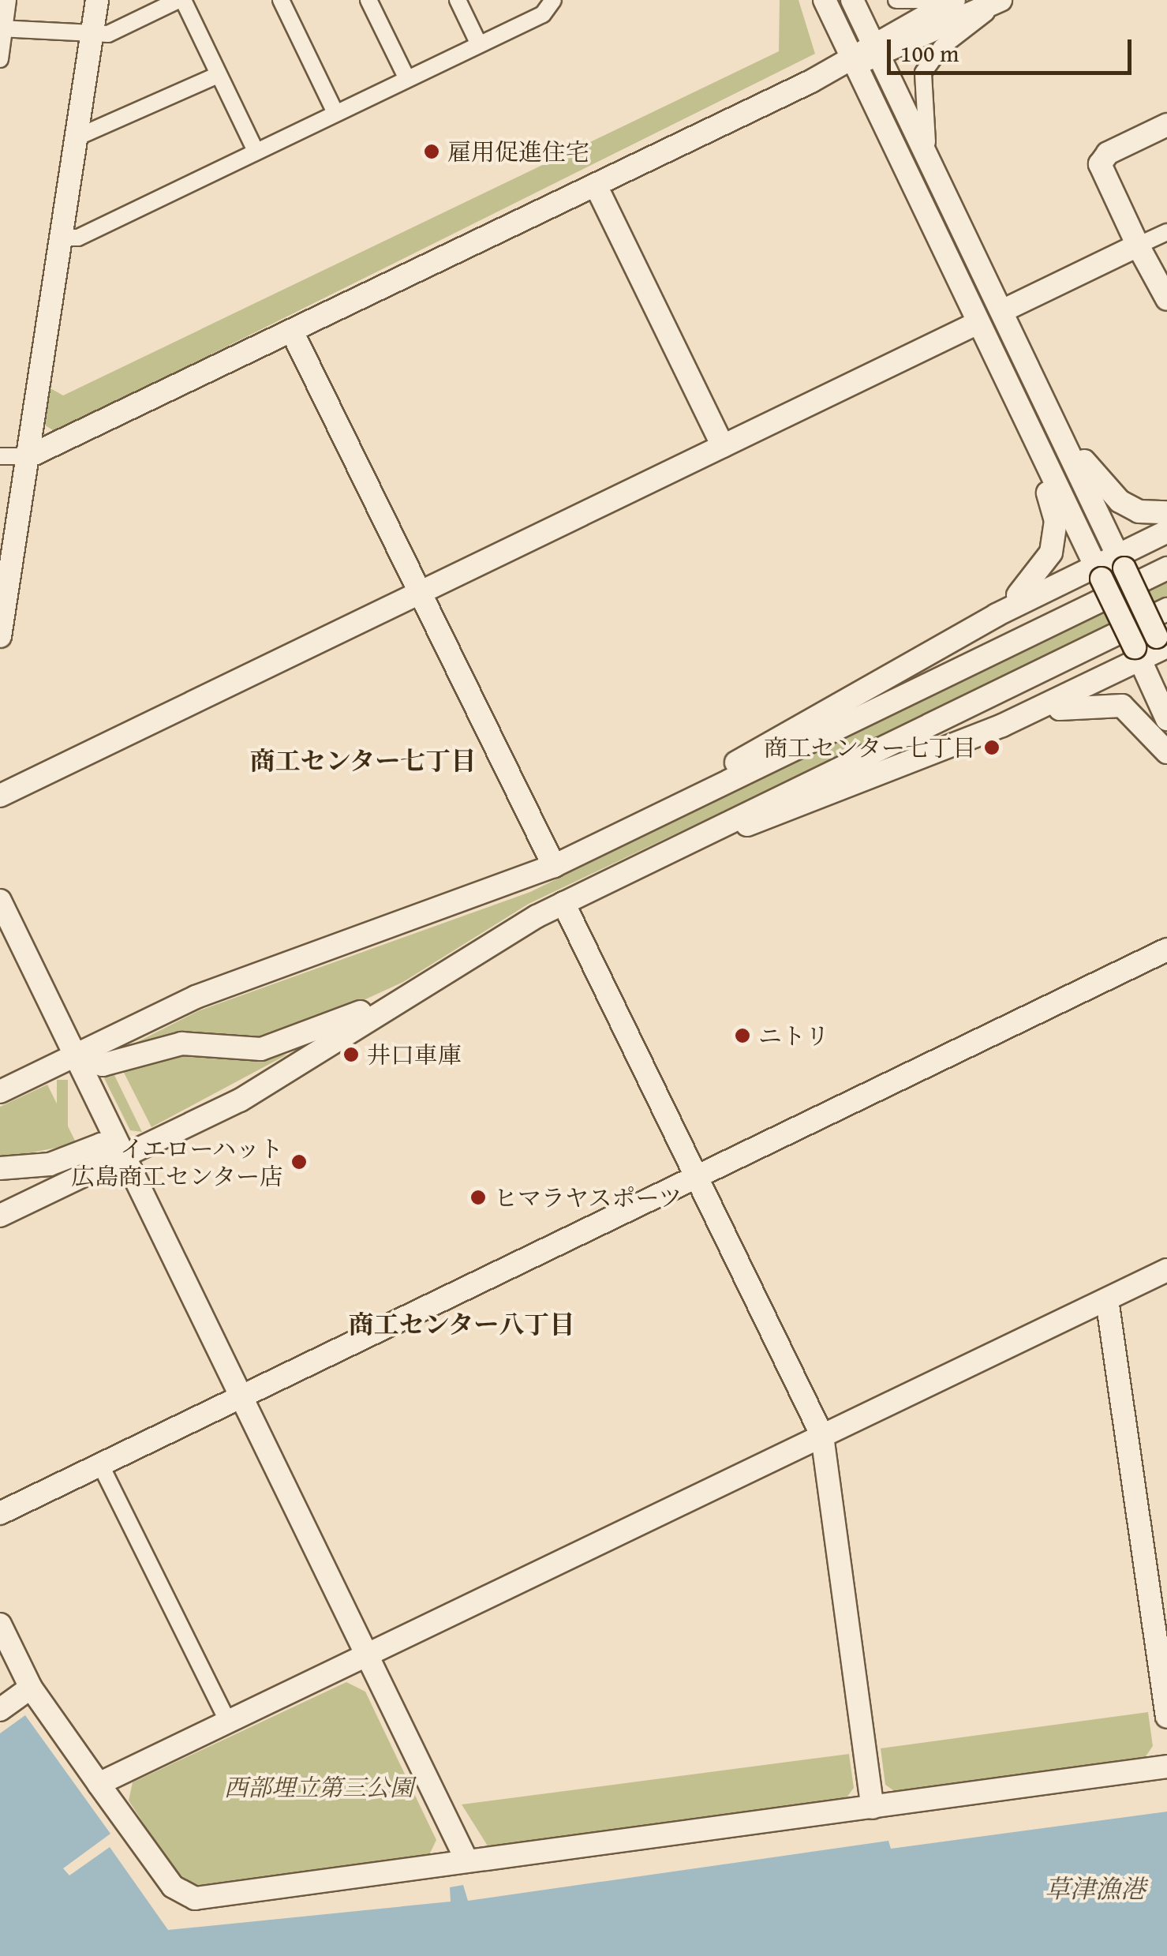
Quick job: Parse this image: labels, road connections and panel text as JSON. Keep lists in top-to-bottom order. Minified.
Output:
{"districts":["商工センター七丁目","商工センター八丁目"],"water":["草津漁港"],"parks":["西部埋立第三公園"],"places":["雇用促進住宅","商工センター七丁目","ニトリ","井口車庫","イエローハット 広島商工センター店","ヒマラヤスポーツ"],"scale_bar":"100 m"}
